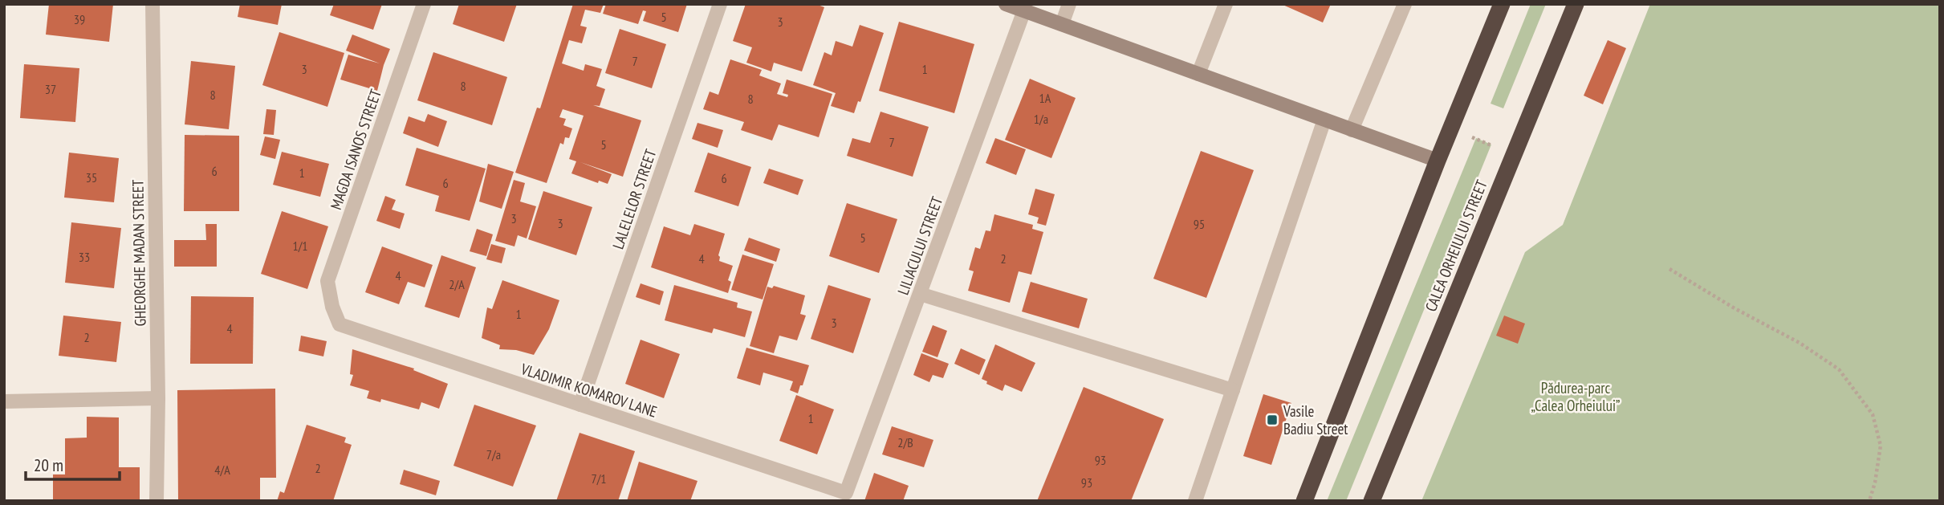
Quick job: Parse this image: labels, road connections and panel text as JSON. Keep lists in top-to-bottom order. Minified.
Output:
{"streets":{"highway":["CALEA ORHEIULUI STREET"],"street":["MAGDA ISANOS STREET","LALELELOR STREET","LILIACULUI STREET","GHEORGHE MADAN STREET","VLADIMIR KOMAROV LANE"]},"crossings":[["MAGDA ISANOS STREET","VLADIMIR KOMAROV LANE"],["LALELELOR STREET","VLADIMIR KOMAROV LANE"],["LILIACULUI STREET","VLADIMIR KOMAROV LANE"]],"parks":["Pădurea-parc „Calea Orheiului”"],"places":{"transit":["Vasile Badiu Street"]},"house_numbers":["5","39","3","7","3","1","8","37","8","1A","8","1/a","7","5","6","1","35","6","6","3","3","95","5","1/1","33","4","2","4","2/A","1","3","4","2","1","2/B","7/a","93","2","4/A","7/1","93"],"scale_bar":"20 m"}
